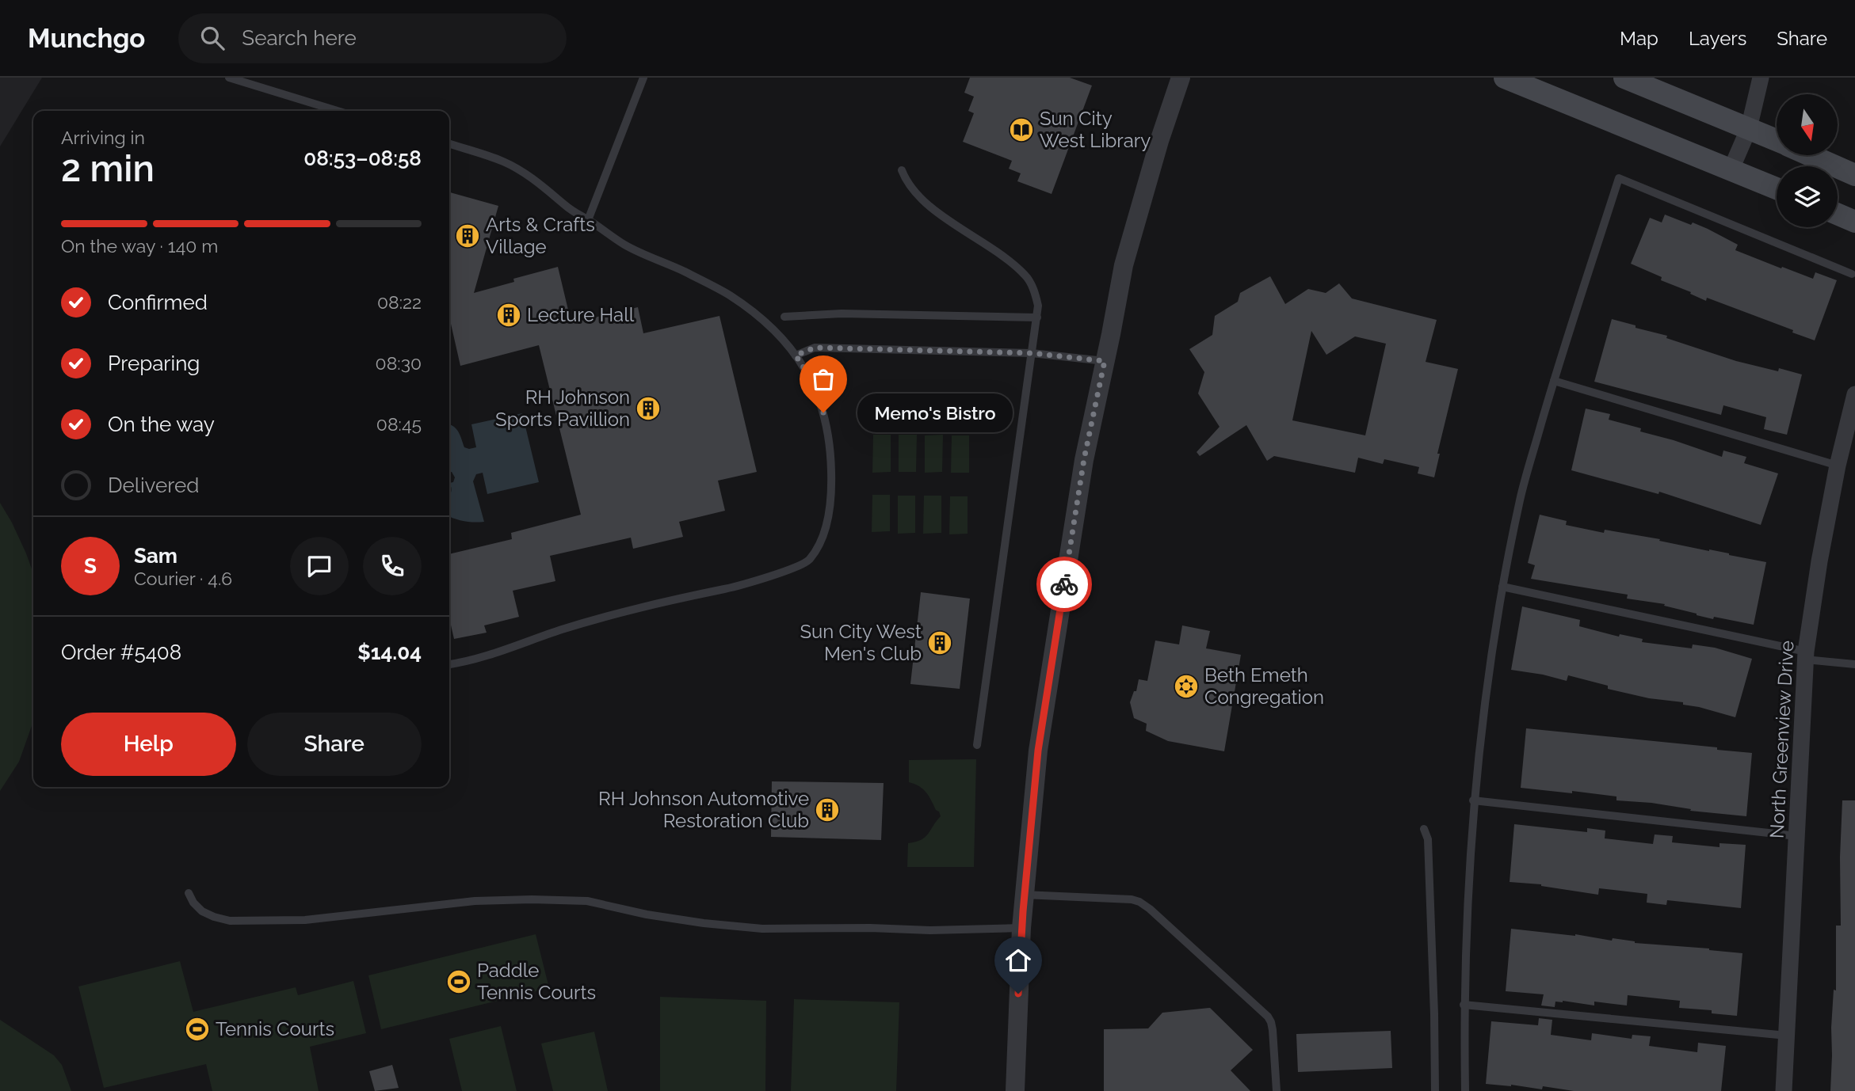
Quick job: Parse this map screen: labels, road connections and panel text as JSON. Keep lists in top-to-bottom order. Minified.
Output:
{"streets":{"street":["North Greenview Drive"]},"places":{"library":["Sun City West Library"],"building":["Arts & Crafts Village","Lecture Hall","RH Johnson Sports Pavillion","Sun City West Men's Club","RH Johnson Automotive Restoration Club"],"other":["Memo's Bistro"],"synagogue":["Beth Emeth Congregation"],"sports":["Paddle Tennis Courts","Tennis Courts"]},"north":"bottom","page":{"header":"Munchgo","search":"Search here","nav":["Map","Layers","Share"],"heading":["2 min","Arriving in","08:53–08:58"],"panel":["Sam","Courier · 4.6","Order #5408","$14.04"],"bar":"On the way · 140 m","list":[["Confirmed","08:22"],["Preparing","08:30"],["On the way","08:45"],"Delivered"],"bubble":"Memo's Bistro","round":"S","buttons":["Help","Share"]}}
